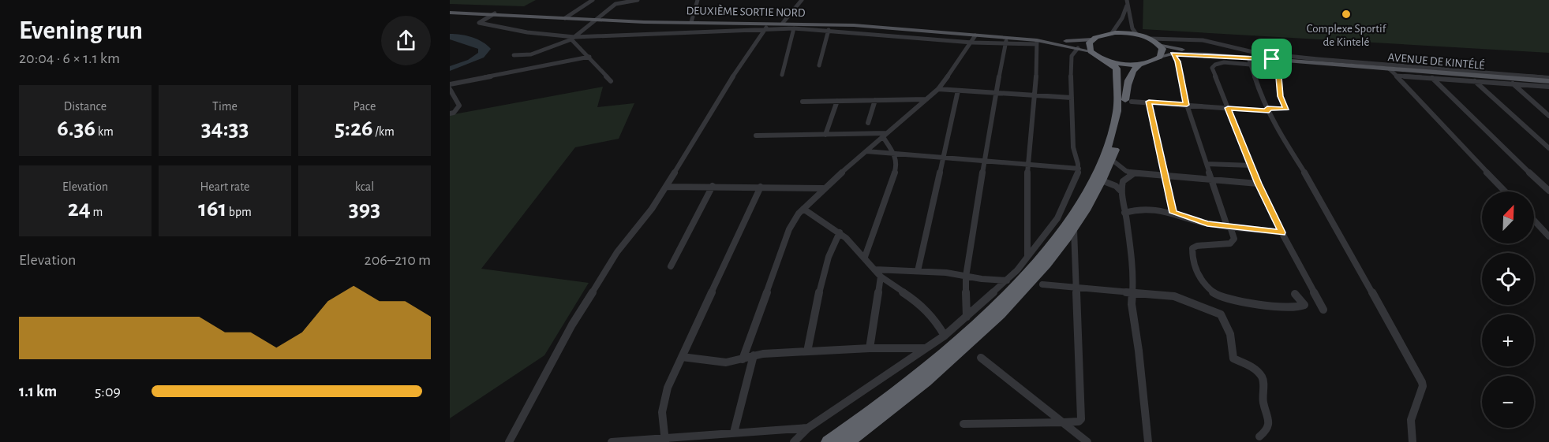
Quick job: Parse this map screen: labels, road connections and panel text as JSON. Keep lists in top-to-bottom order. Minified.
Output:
{"streets":{"main road":["DEUXIÈME SORTIE NORD","AVENUE DE KINTÉLÉ"]},"places":["Complexe Sportif de Kintelé"],"north":"top right","page":{"heading":["Evening run","20:04 · 6 × 1.1 km"],"stats":[["Distance","6.36 km"],["Time","34:33"],["Pace","5:26 /km"],["Elevation","24 m"],["Heart rate","161 bpm"],["kcal","393"]],"map_buttons":["+","−"],"chart":["Elevation","206–210 m"],"list":[{"name":"1.1 km","note":"5:09"}]}}
